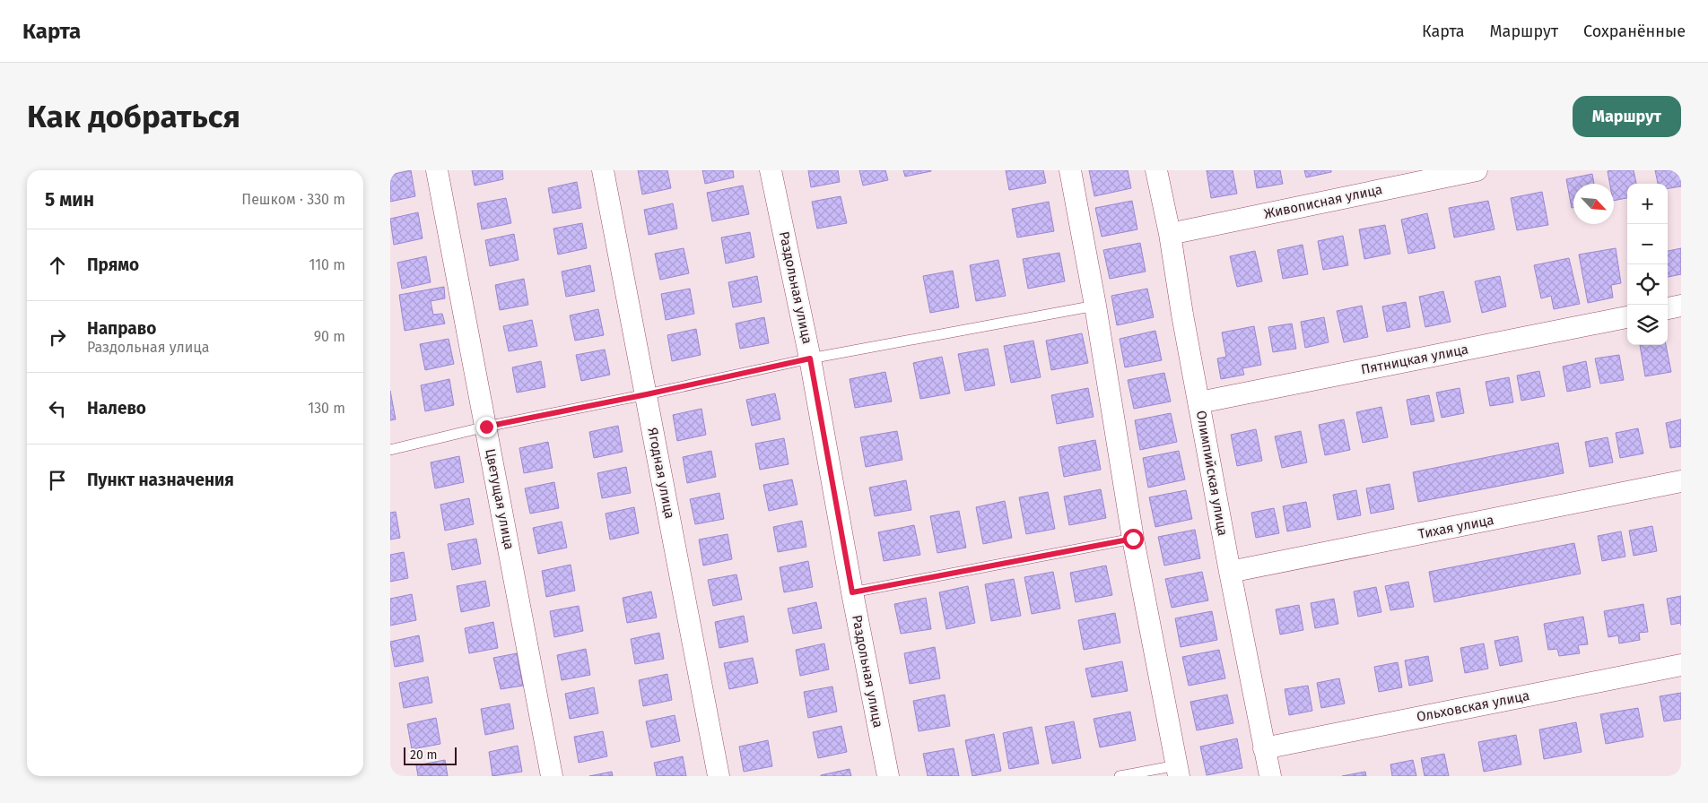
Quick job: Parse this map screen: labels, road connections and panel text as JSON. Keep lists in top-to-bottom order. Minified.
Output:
{"streets":{"street":["Живописная улица","Раздольная улица","Пятницкая улица","Ягодная улица","Олимпийская улица","Цветущая улица","Тихая улица","Ольховская улица"]},"crossings":[["Живописная улица","Олимпийская улица"],["Пятницкая улица","Олимпийская улица"],["Олимпийская улица","Тихая улица"],["Олимпийская улица","Ольховская улица"]],"scale_bar":"20 m","north":"bottom right","page":{"header":"Карта","nav":["Карта","Маршрут","Сохранённые"],"buttons":"Маршрут","title":"Как добраться","heading":["5 мин","Пешком · 330 m"],"map_buttons":["+","−"],"list":[["Прямо","110 m"],["Направо","Раздольная улица","90 m"],["Налево","130 m"],"Пункт назначения"],"scale":"20 m"}}
